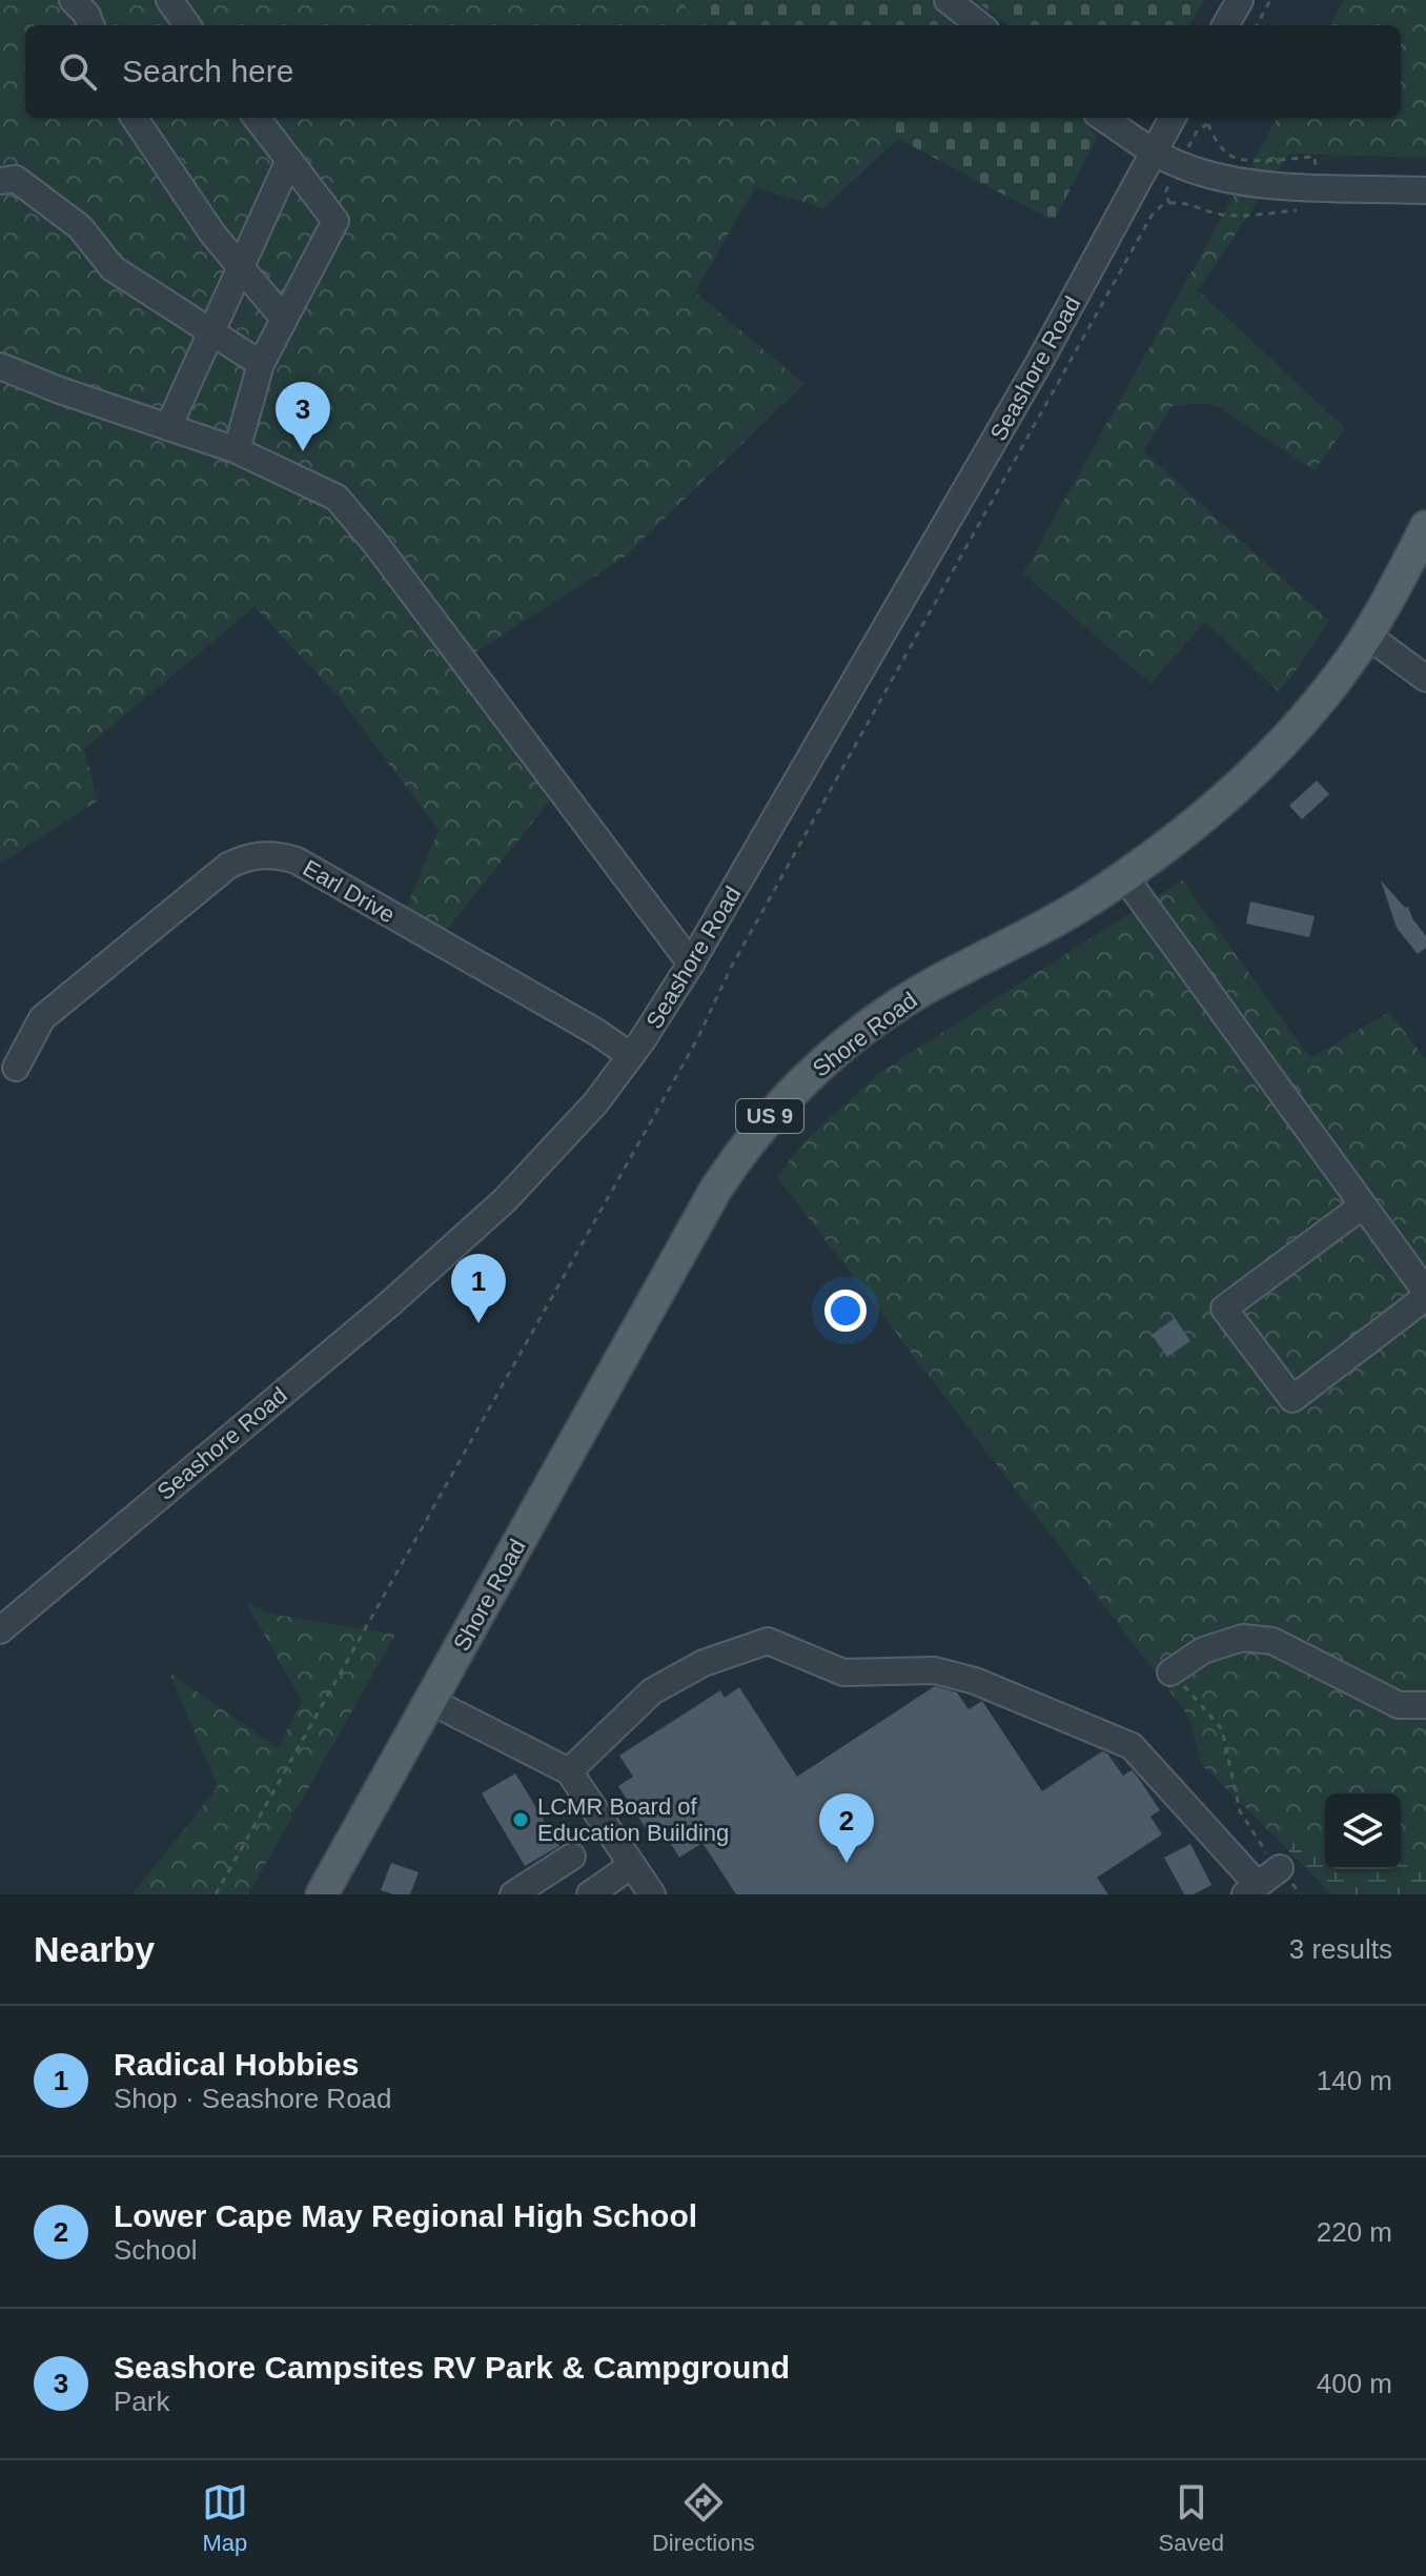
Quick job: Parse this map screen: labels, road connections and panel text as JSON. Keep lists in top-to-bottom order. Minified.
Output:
{"streets":{"main road":["Shore Road","US 9"],"street":["Seashore Road","Earl Drive"]},"crossings":[["Seashore Road","Earl Drive"]],"places":["LCMR Board of Education Building"],"page":{"search":"Search here","pins":["3","1","2"],"heading":["Nearby","3 results"],"list":[{"mark":"1","name":"Radical Hobbies","note":"Shop · Seashore Road","value":"140 m"},{"mark":"2","name":"Lower Cape May Regional High School","note":"School","value":"220 m"},{"mark":"3","name":"Seashore Campsites RV Park & Campground","note":"Park","value":"400 m"}],"nav":["Map","Directions","Saved"]}}
